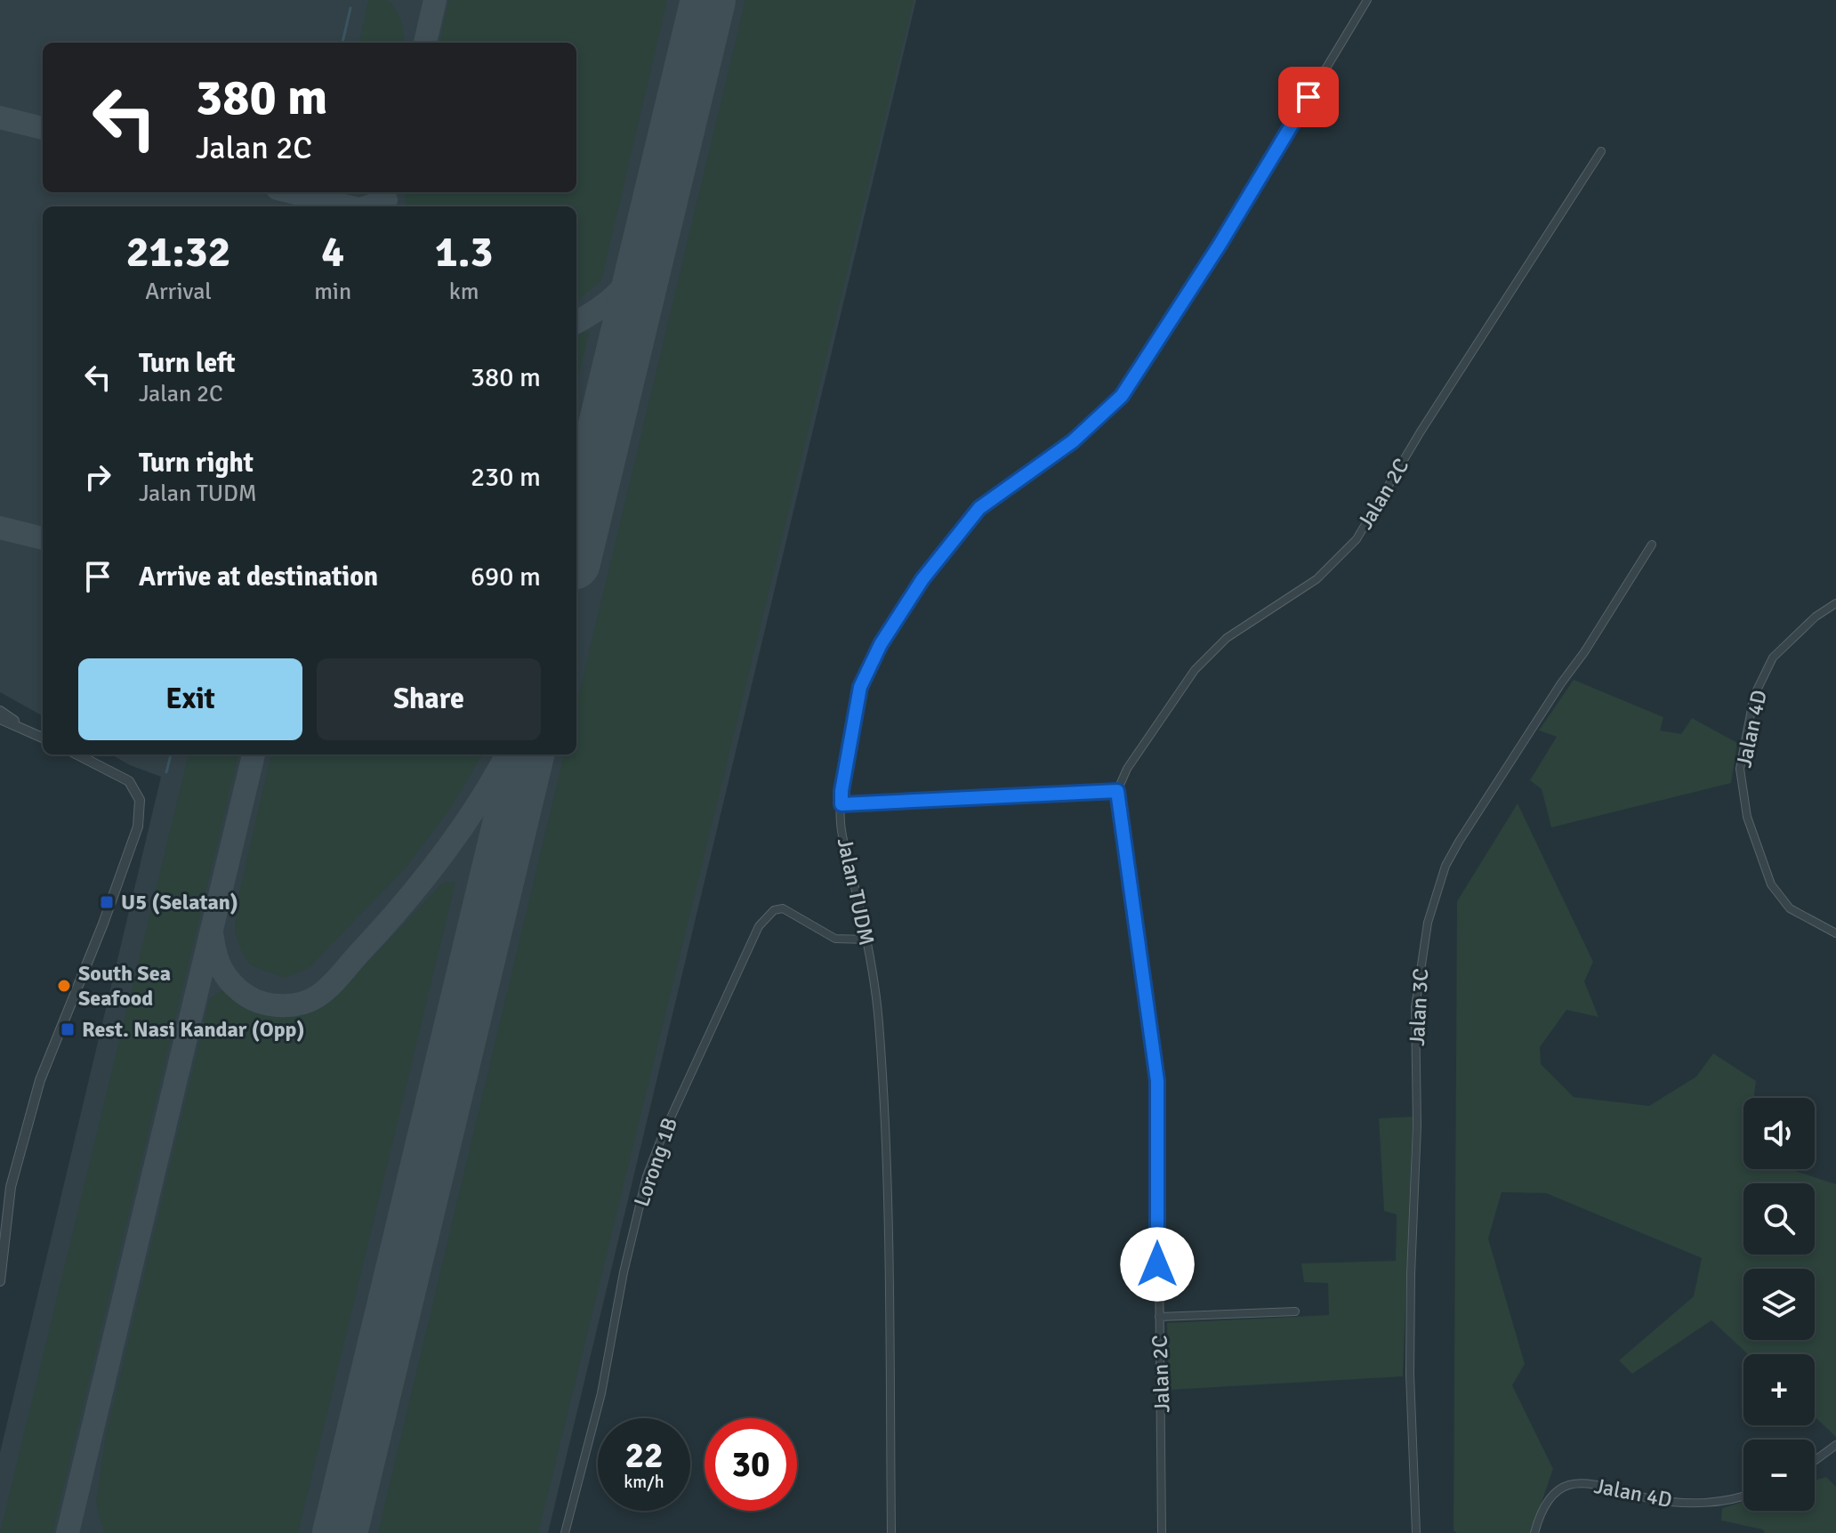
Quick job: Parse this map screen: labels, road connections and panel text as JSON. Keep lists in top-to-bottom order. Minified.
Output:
{"streets":{"street":["Jalan 2C","Jalan 4D","Jalan TUDM","Jalan 3C","Lorong 1B"]},"crossings":[["Jalan TUDM","Lorong 1B"]],"places":{"transit":["U5 (Selatan)","Rest. Nasi Kandar (Opp)"],"other":["South Sea Seafood"]},"page":{"turn":["380 m","Jalan 2C"],"eta":["21:32","Arrival","4","min","1.3","km"],"list":[{"name":"Turn left","note":"Jalan 2C","value":"380 m"},{"name":"Turn right","note":"Jalan TUDM","value":"230 m"},{"name":"Arrive at destination","value":"690 m"}],"buttons":["Exit","Share"],"map_buttons":["+","−"],"speed":"22 km/h","limit":"30"}}
